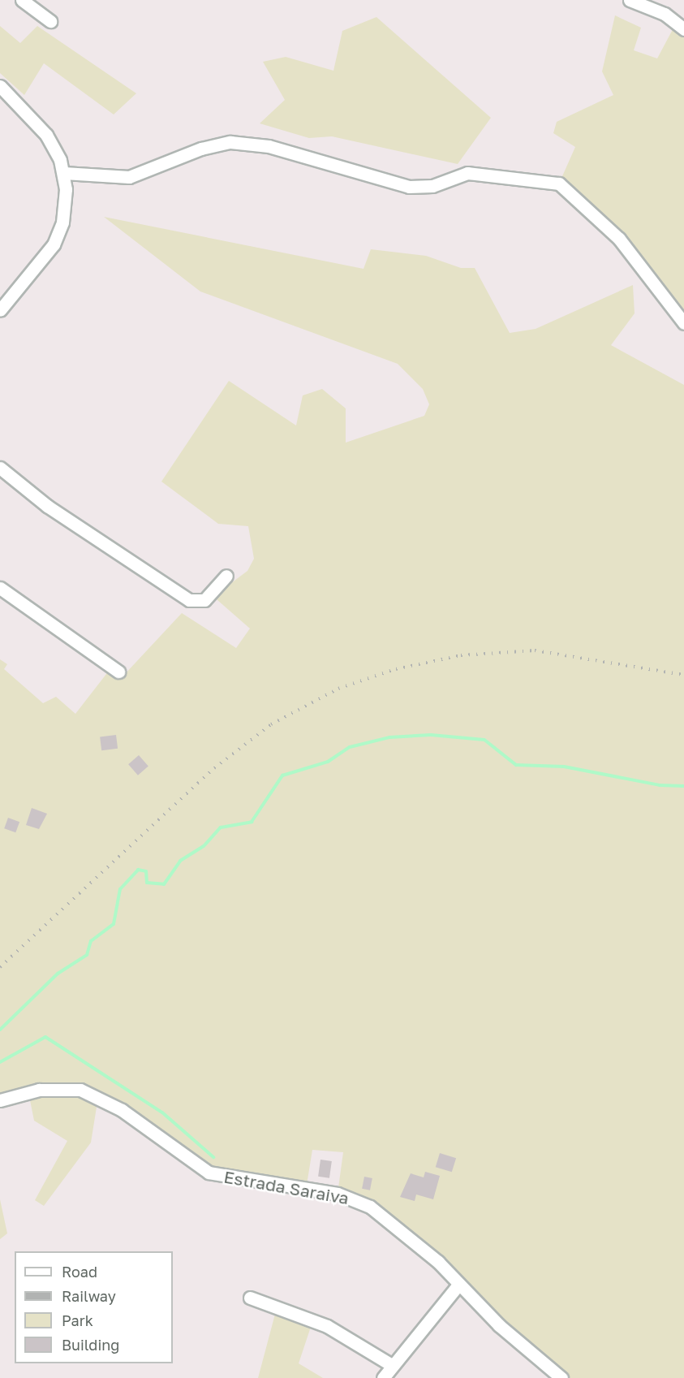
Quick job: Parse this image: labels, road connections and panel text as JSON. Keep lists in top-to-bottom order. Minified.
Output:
{"streets":{"street":["Estrada Saraiva"]},"legend":["Road","Railway","Park","Building"]}
